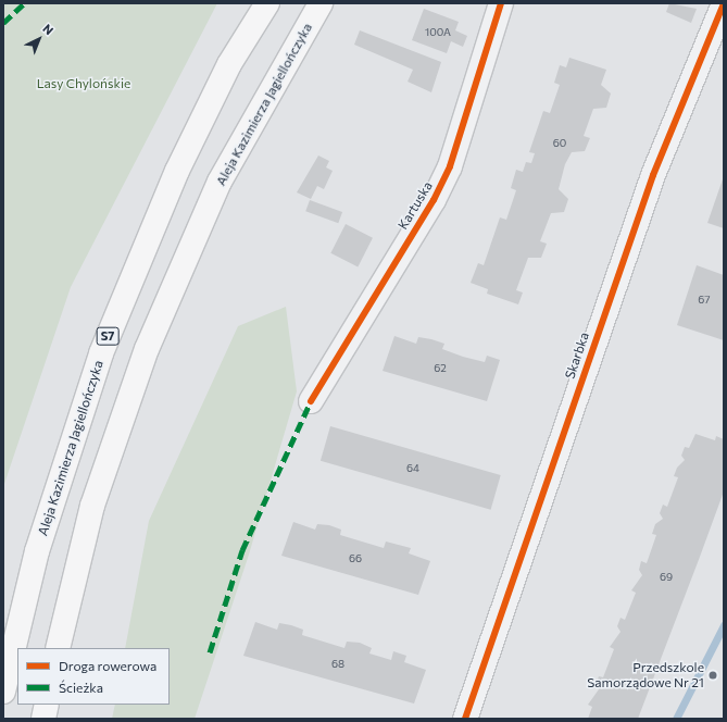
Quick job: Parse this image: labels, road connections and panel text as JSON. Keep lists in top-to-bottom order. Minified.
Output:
{"streets":{"highway":["Aleja Kazimierza Jagiellończyka","S7"],"street":["Kartuska","Skarbka"]},"parks":["Lasy Chylońskie"],"places":["Przedszkole Samorządowe Nr 21"],"house_numbers":["100A","60","67","62","64","66","69","68"],"legend":["Droga rowerowa","Ścieżka"],"north":"top right"}
